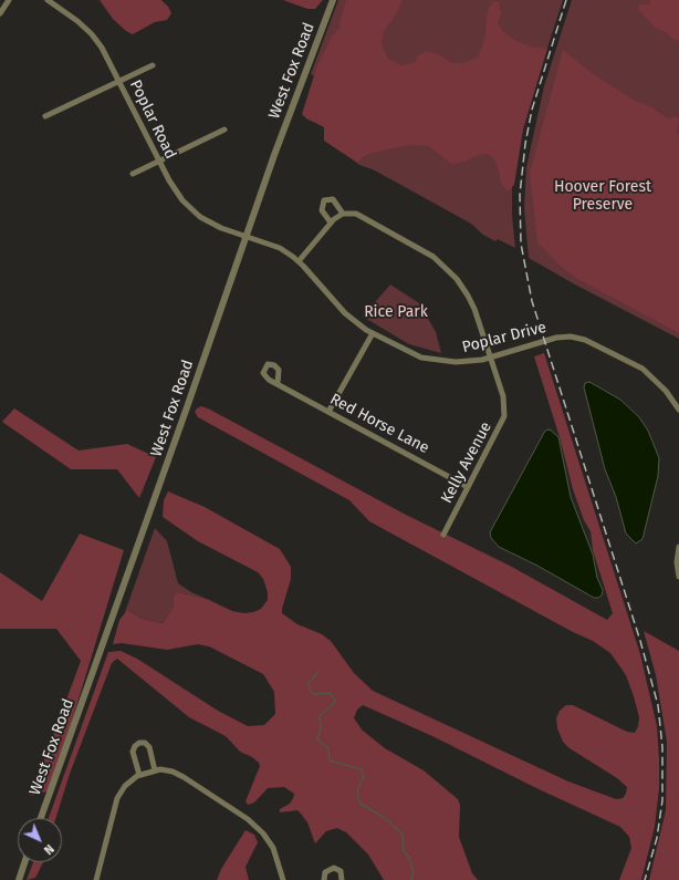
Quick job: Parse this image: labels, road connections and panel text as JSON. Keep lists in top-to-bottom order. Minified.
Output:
{"streets":{"street":["West Fox Road","Poplar Road","Poplar Drive","Red Horse Lane","Kelly Avenue"]},"crossings":[["West Fox Road","Poplar Road"],["West Fox Road","Poplar Drive"],["Poplar Road","Poplar Drive"],["Poplar Drive","Kelly Avenue"],["Red Horse Lane","Kelly Avenue"]],"parks":["Hoover Forest Preserve","Rice Park"],"north":"bottom right"}
